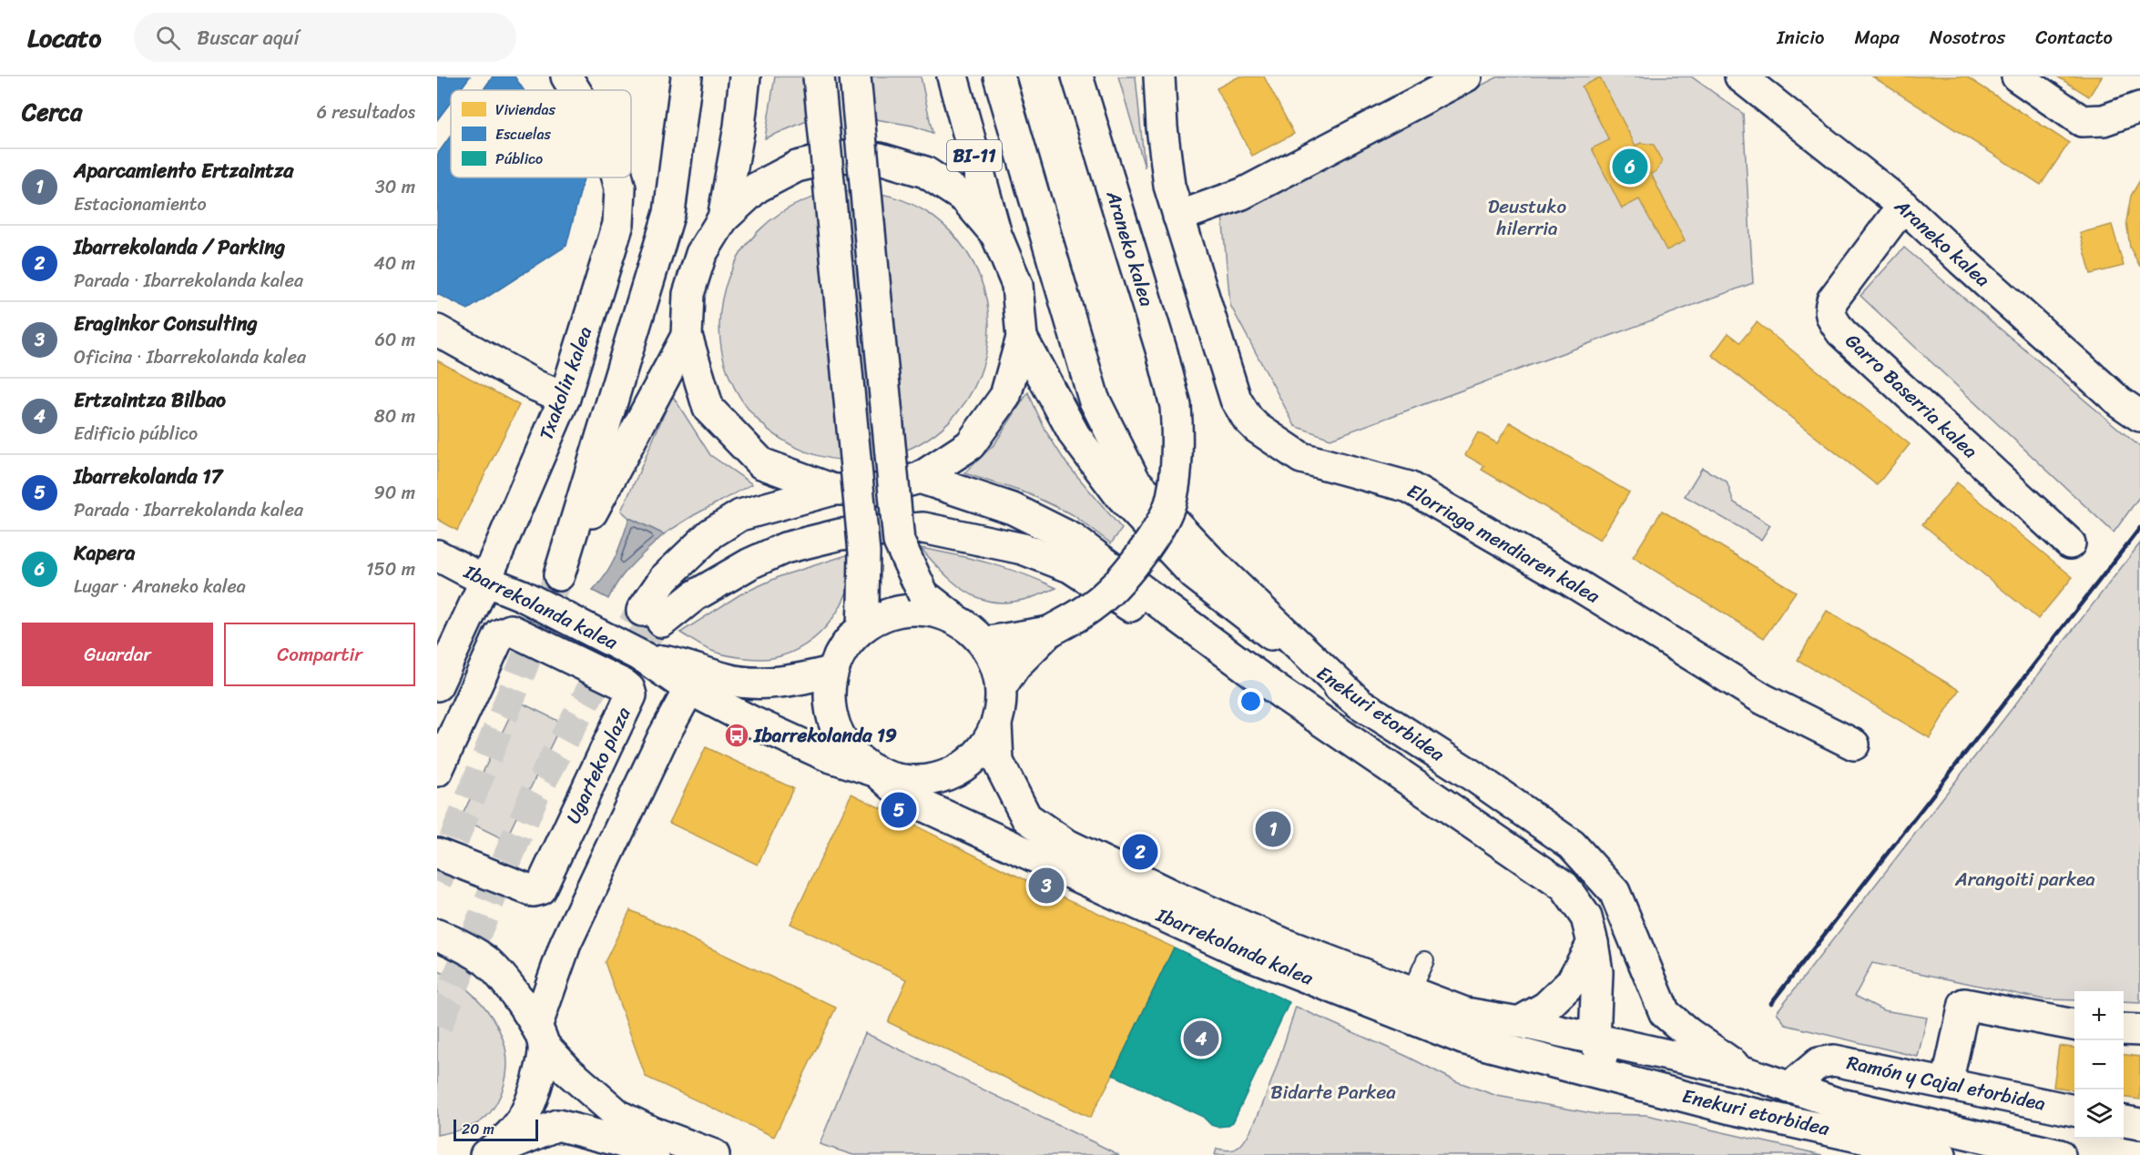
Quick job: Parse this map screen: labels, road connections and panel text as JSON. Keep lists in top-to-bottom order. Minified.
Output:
{"streets":{"main road":["BI-11","Araneko kalea","Txakolin kalea","Garro Baserria kalea","Elorriaga mendiaren kalea","Ibarrekolanda kalea","Enekuri etorbidea","Ugarteko plaza","Ramón y Cajal etorbidea"]},"crossings":[["Araneko kalea","Garro Baserria kalea"],["Txakolin kalea","Ibarrekolanda kalea"],["Ibarrekolanda kalea","Enekuri etorbidea"],["Enekuri etorbidea","Ramón y Cajal etorbidea"]],"parks":["Deustuko hilerria","Arangoiti parkea","Bidarte Parkea"],"places":{"bus stop":["Ibarrekolanda 19"]},"legend":["Viviendas","Escuelas","Público"],"scale_bar":"20 m","page":{"header":"Locato","search":"Buscar aquí","nav":["Inicio","Mapa","Nosotros","Contacto"],"heading":["Cerca","6 resultados"],"pins":["6","5","1","2","3","4"],"list":[{"mark":"1","name":"Aparcamiento Ertzaintza","note":"Estacionamiento","value":"30 m"},{"mark":"2","name":"Ibarrekolanda / Parking","note":"Parada · Ibarrekolanda kalea","value":"40 m"},{"mark":"3","name":"Eraginkor Consulting","note":"Oficina · Ibarrekolanda kalea","value":"60 m"},{"mark":"4","name":"Ertzaintza Bilbao","note":"Edificio público","value":"80 m"},{"mark":"5","name":"Ibarrekolanda 17","note":"Parada · Ibarrekolanda kalea","value":"90 m"},{"mark":"6","name":"Kapera","note":"Lugar · Araneko kalea","value":"150 m"}],"buttons":["Guardar","Compartir"],"map_buttons":["+","−"],"scale":"20 m"}}
